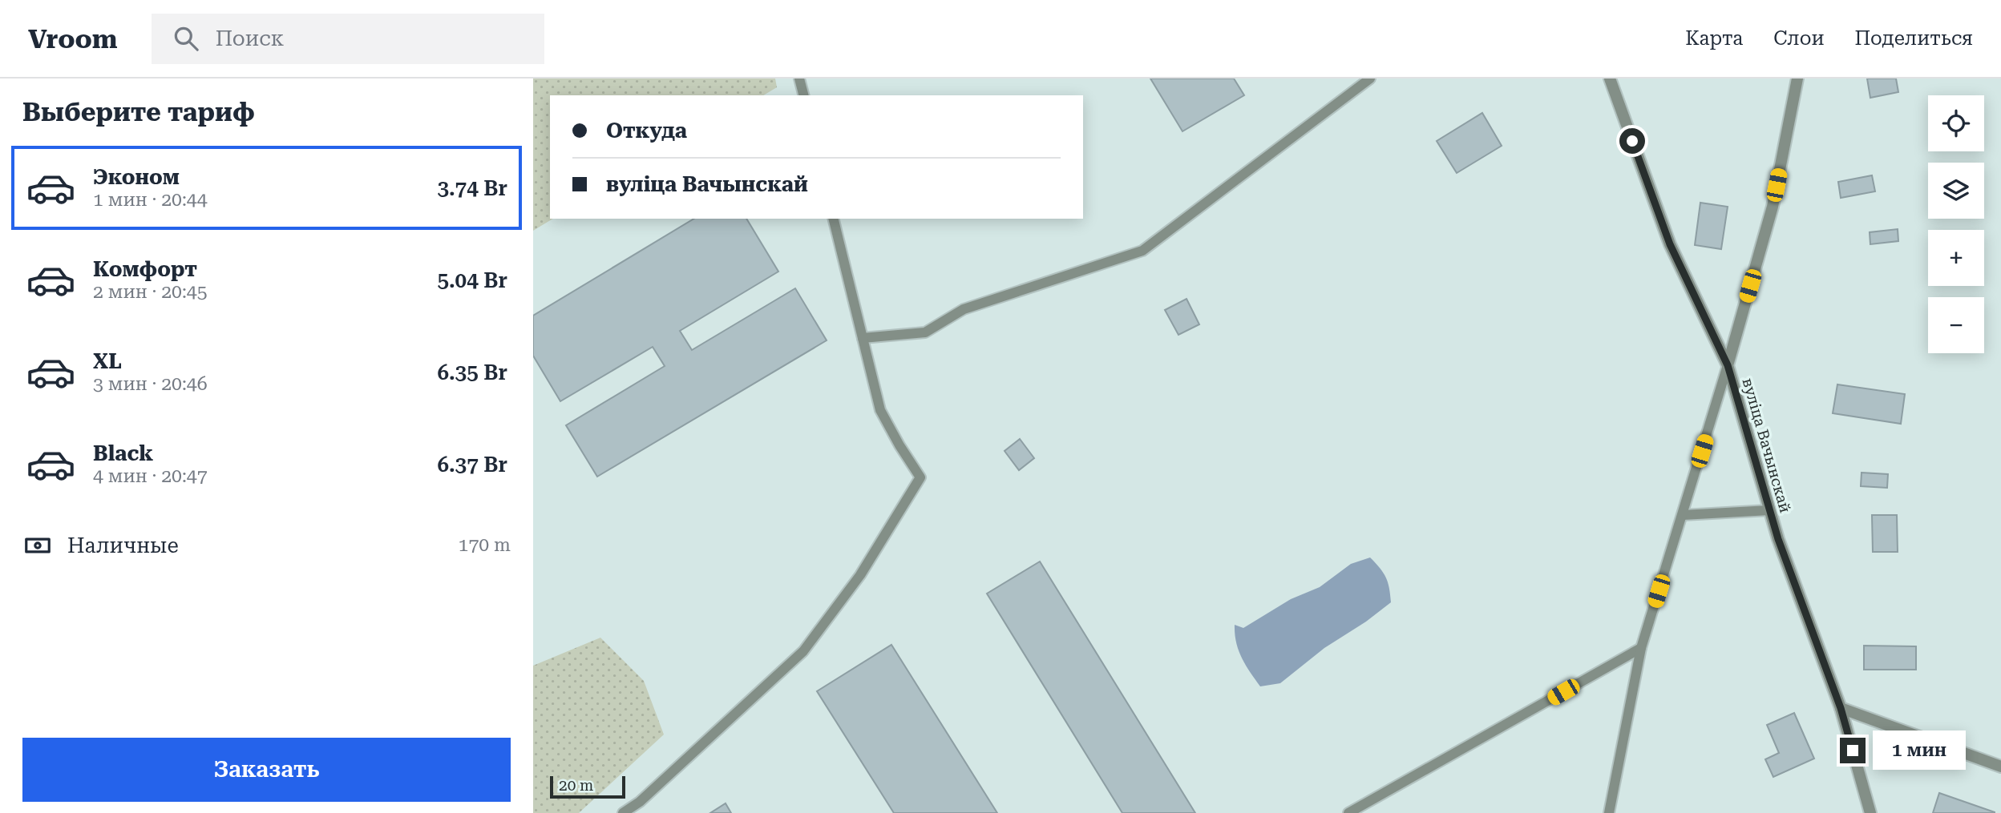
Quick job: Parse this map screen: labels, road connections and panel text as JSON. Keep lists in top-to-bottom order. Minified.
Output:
{"streets":{"street":["вуліца Вачынскай"]},"scale_bar":"20 m","page":{"header":"Vroom","search":"Поиск","nav":["Карта","Слои","Поделиться"],"heading":"Выберите тариф","map_buttons":["+","−"],"banner":["Откуда","вуліца Вачынскай"],"list":[{"name":"Эконом","note":"1 мин · 20:44","value":"3.74 Br"},{"name":"Комфорт","note":"2 мин · 20:45","value":"5.04 Br"},{"name":"XL","note":"3 мин · 20:46","value":"6.35 Br"},{"name":"Black","note":"4 мин · 20:47","value":"6.37 Br"}],"pay":["Наличные","170 m"],"buttons":"Заказать","bubble":"1 мин","scale":"20 m"}}
